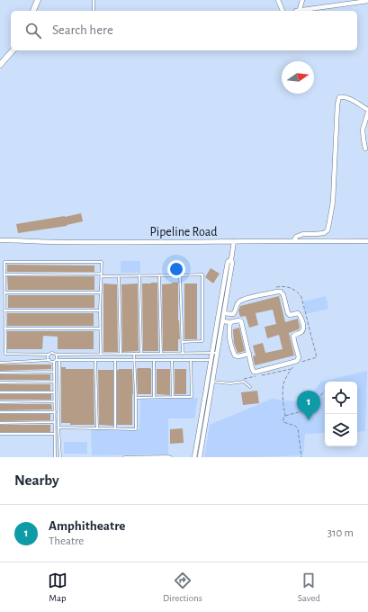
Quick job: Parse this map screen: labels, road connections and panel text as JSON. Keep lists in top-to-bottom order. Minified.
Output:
{"streets":{"street":["Pipeline Road"]},"north":"right","page":{"search":"Search here","pins":"1","heading":"Nearby","list":[{"mark":"1","name":"Amphitheatre","note":"Theatre","value":"310 m"}],"nav":["Map","Directions","Saved"]}}
